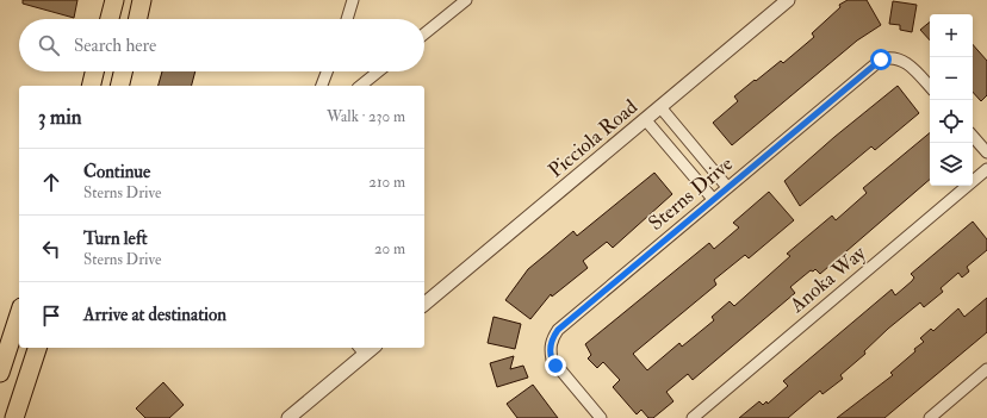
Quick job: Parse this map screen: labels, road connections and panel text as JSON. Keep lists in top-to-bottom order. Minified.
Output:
{"streets":{"street":["Picciola Road","Sterns Drive","Anoka Way"]},"page":{"map_buttons":["+","−"],"search":"Search here","heading":["3 min","Walk · 230 m"],"list":[["Continue","Sterns Drive","210 m"],["Turn left","Sterns Drive","20 m"],"Arrive at destination"]}}
